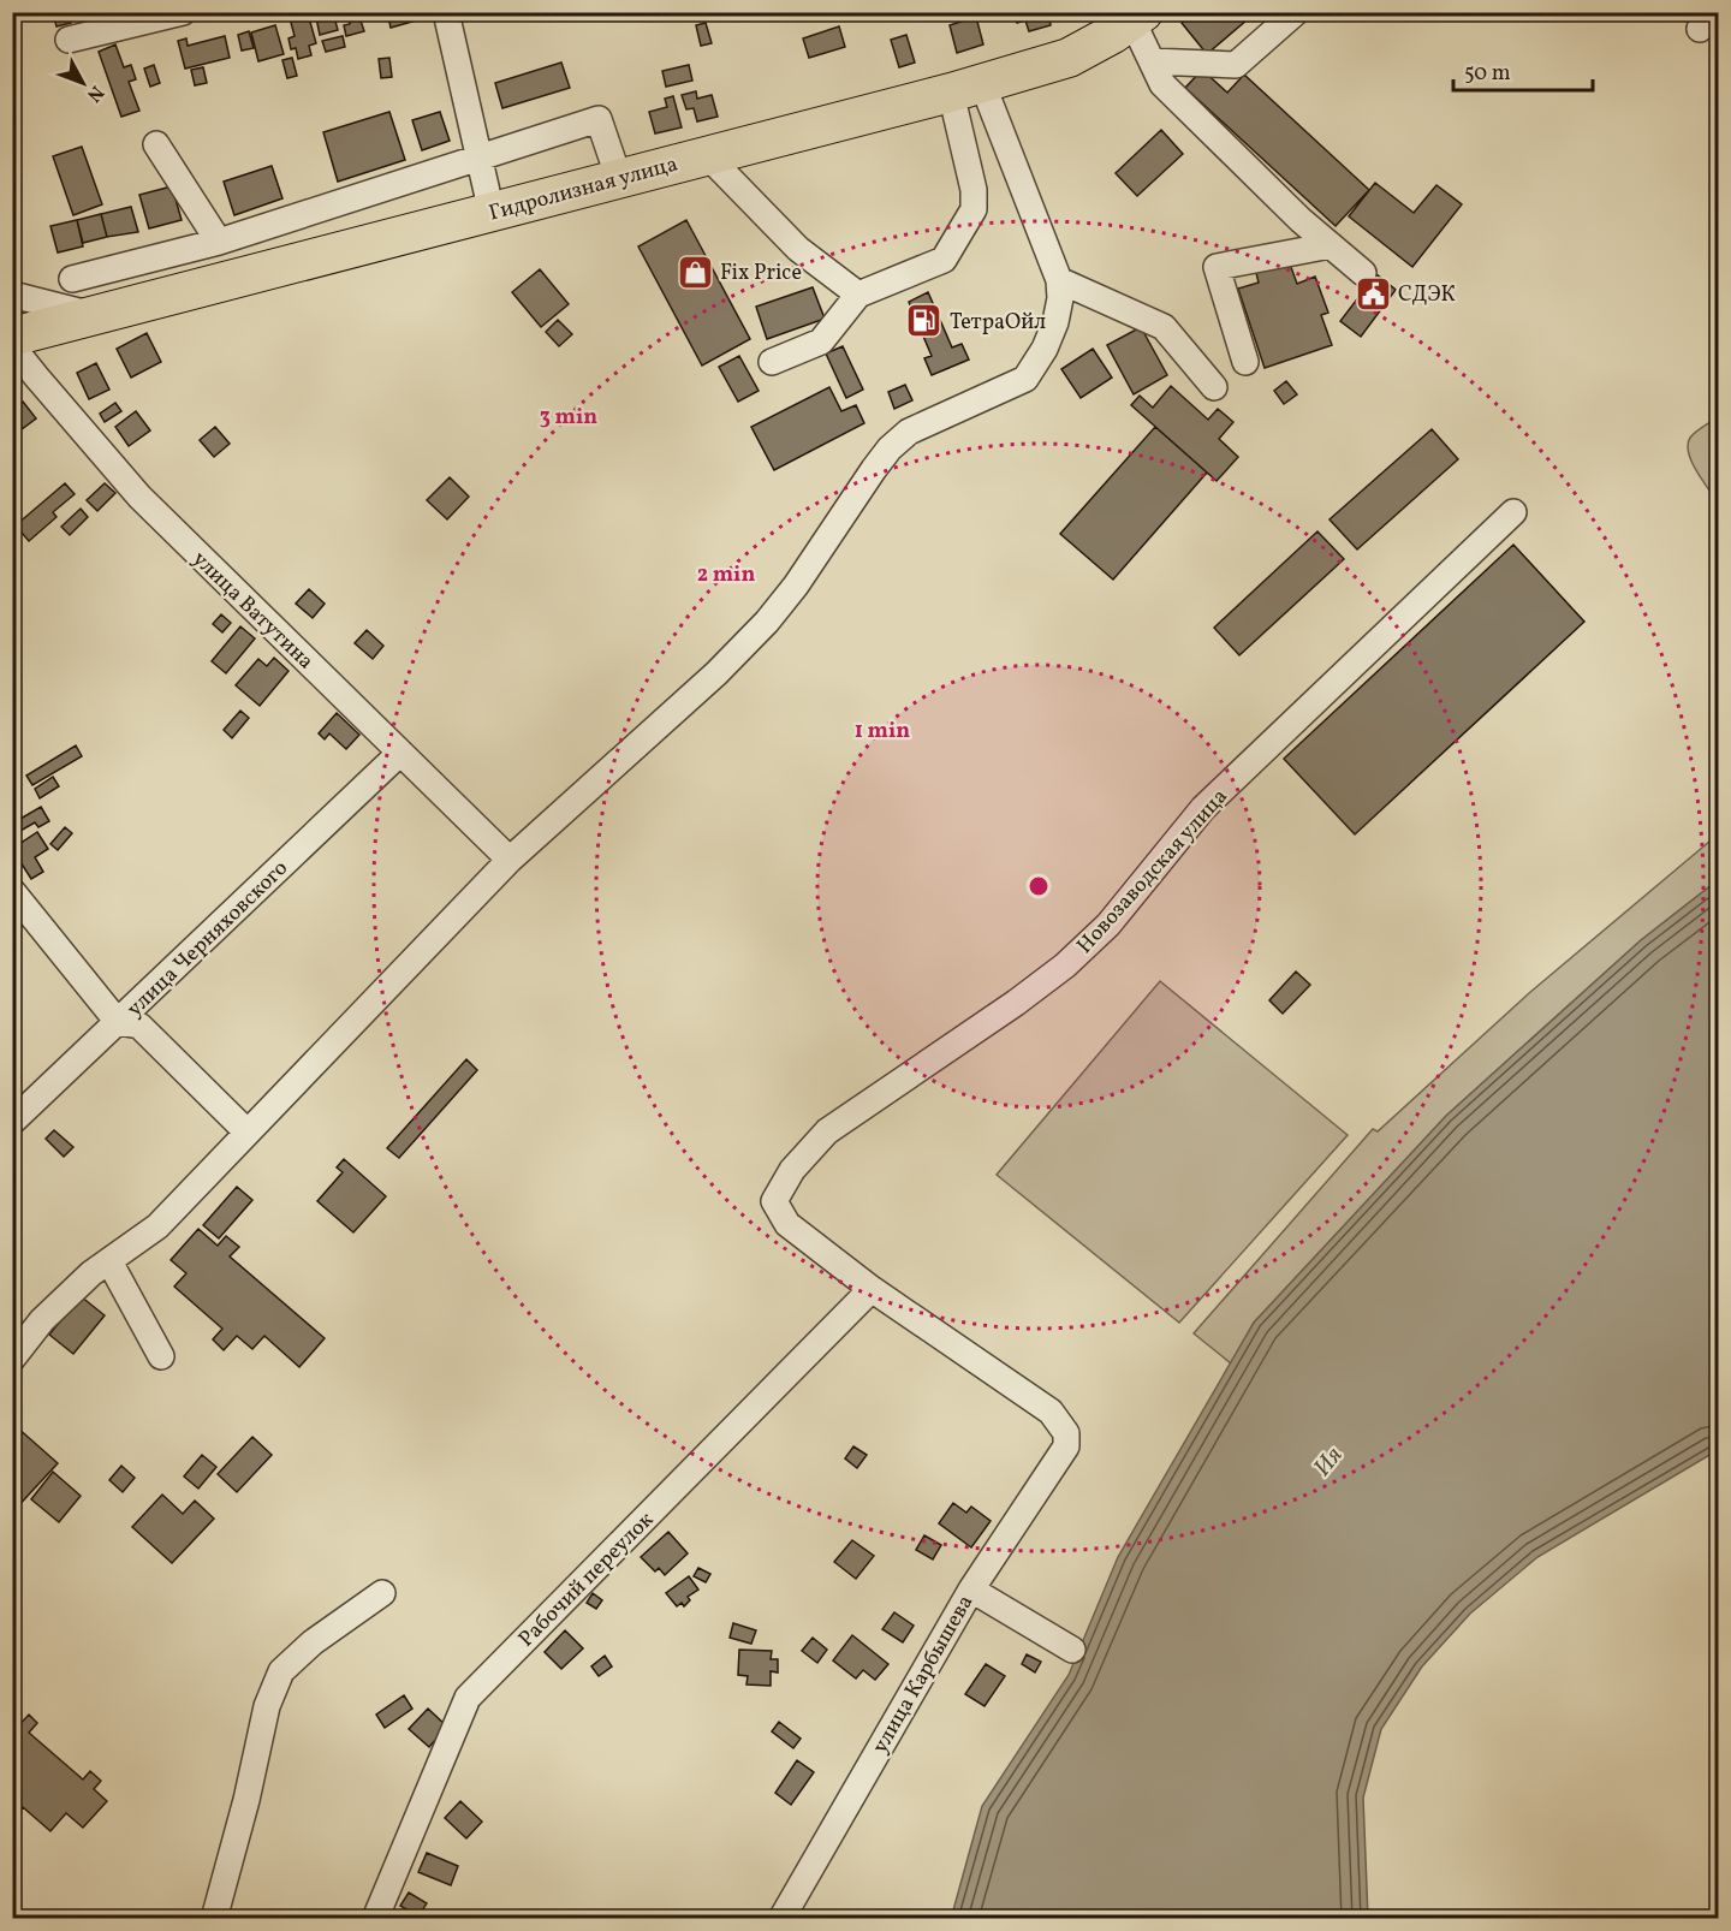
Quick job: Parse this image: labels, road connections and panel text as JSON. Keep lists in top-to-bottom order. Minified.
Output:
{"streets":{"highway":["Гидролизная улица"],"street":["улица Ватутина","Новозаводская улица","улица Черняховского","Рабочий переулок","улица Карбышева"]},"crossings":[["улица Ватутина","улица Черняховского"],["Новозаводская улица","Рабочий переулок"],["Новозаводская улица","улица Карбышева"],["Рабочий переулок","улица Карбышева"]],"water":["Ия"],"places":{"shop":["Fix Price"],"public building":["СДЭК"],"fuel station":["ТетраОйл"]},"scale_bar":"50 m","north":"bottom right","rings":["3 min","2 min","1 min"]}
